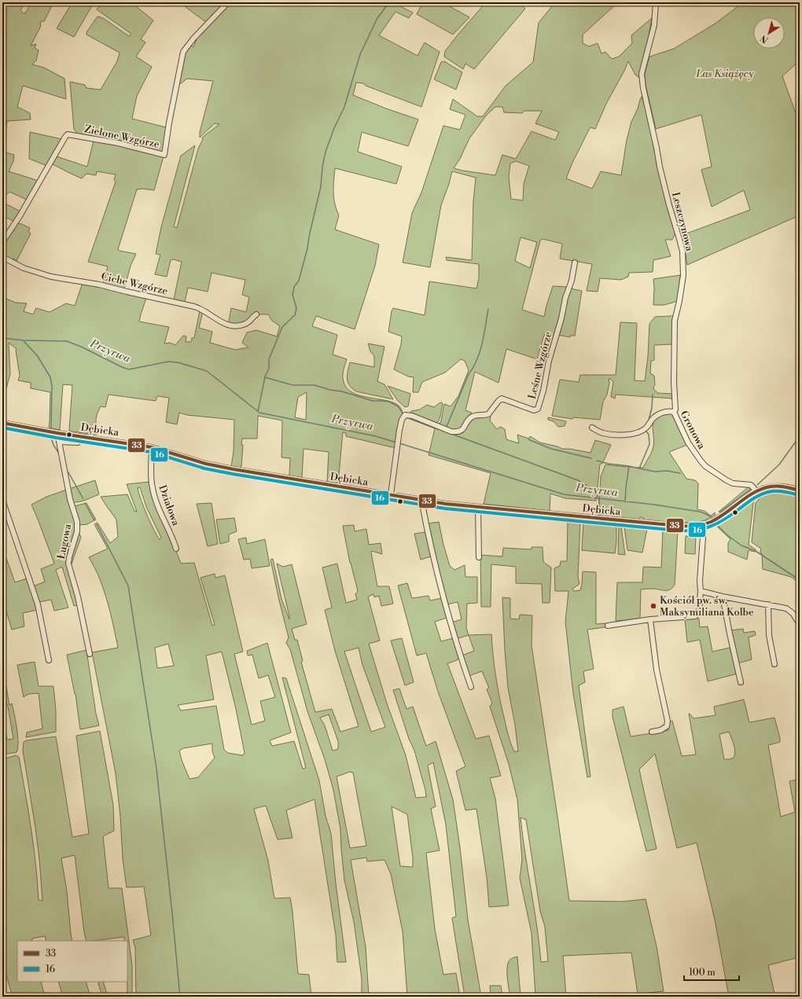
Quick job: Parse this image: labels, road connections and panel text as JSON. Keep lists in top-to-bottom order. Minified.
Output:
{"streets":{"street":["Zielone Wzgórze","Leszczynowa","Ciche Wzgórze","Leśne Wzgórze","Dębicka","Gronowa","Działowa","Ługowa"]},"crossings":[["Leszczynowa","Gronowa"],["Leśne Wzgórze","Dębicka"],["Dębicka","Gronowa"],["Dębicka","Działowa"],["Dębicka","Ługowa"]],"water":["Przyrwa"],"parks":["Las Książęcy"],"places":["Kościół pw. św. Maksymiliana Kolbe"],"lines":["transit line 33","transit line 16"],"legend":["33","16"],"scale_bar":"100 m","north":"bottom left"}
